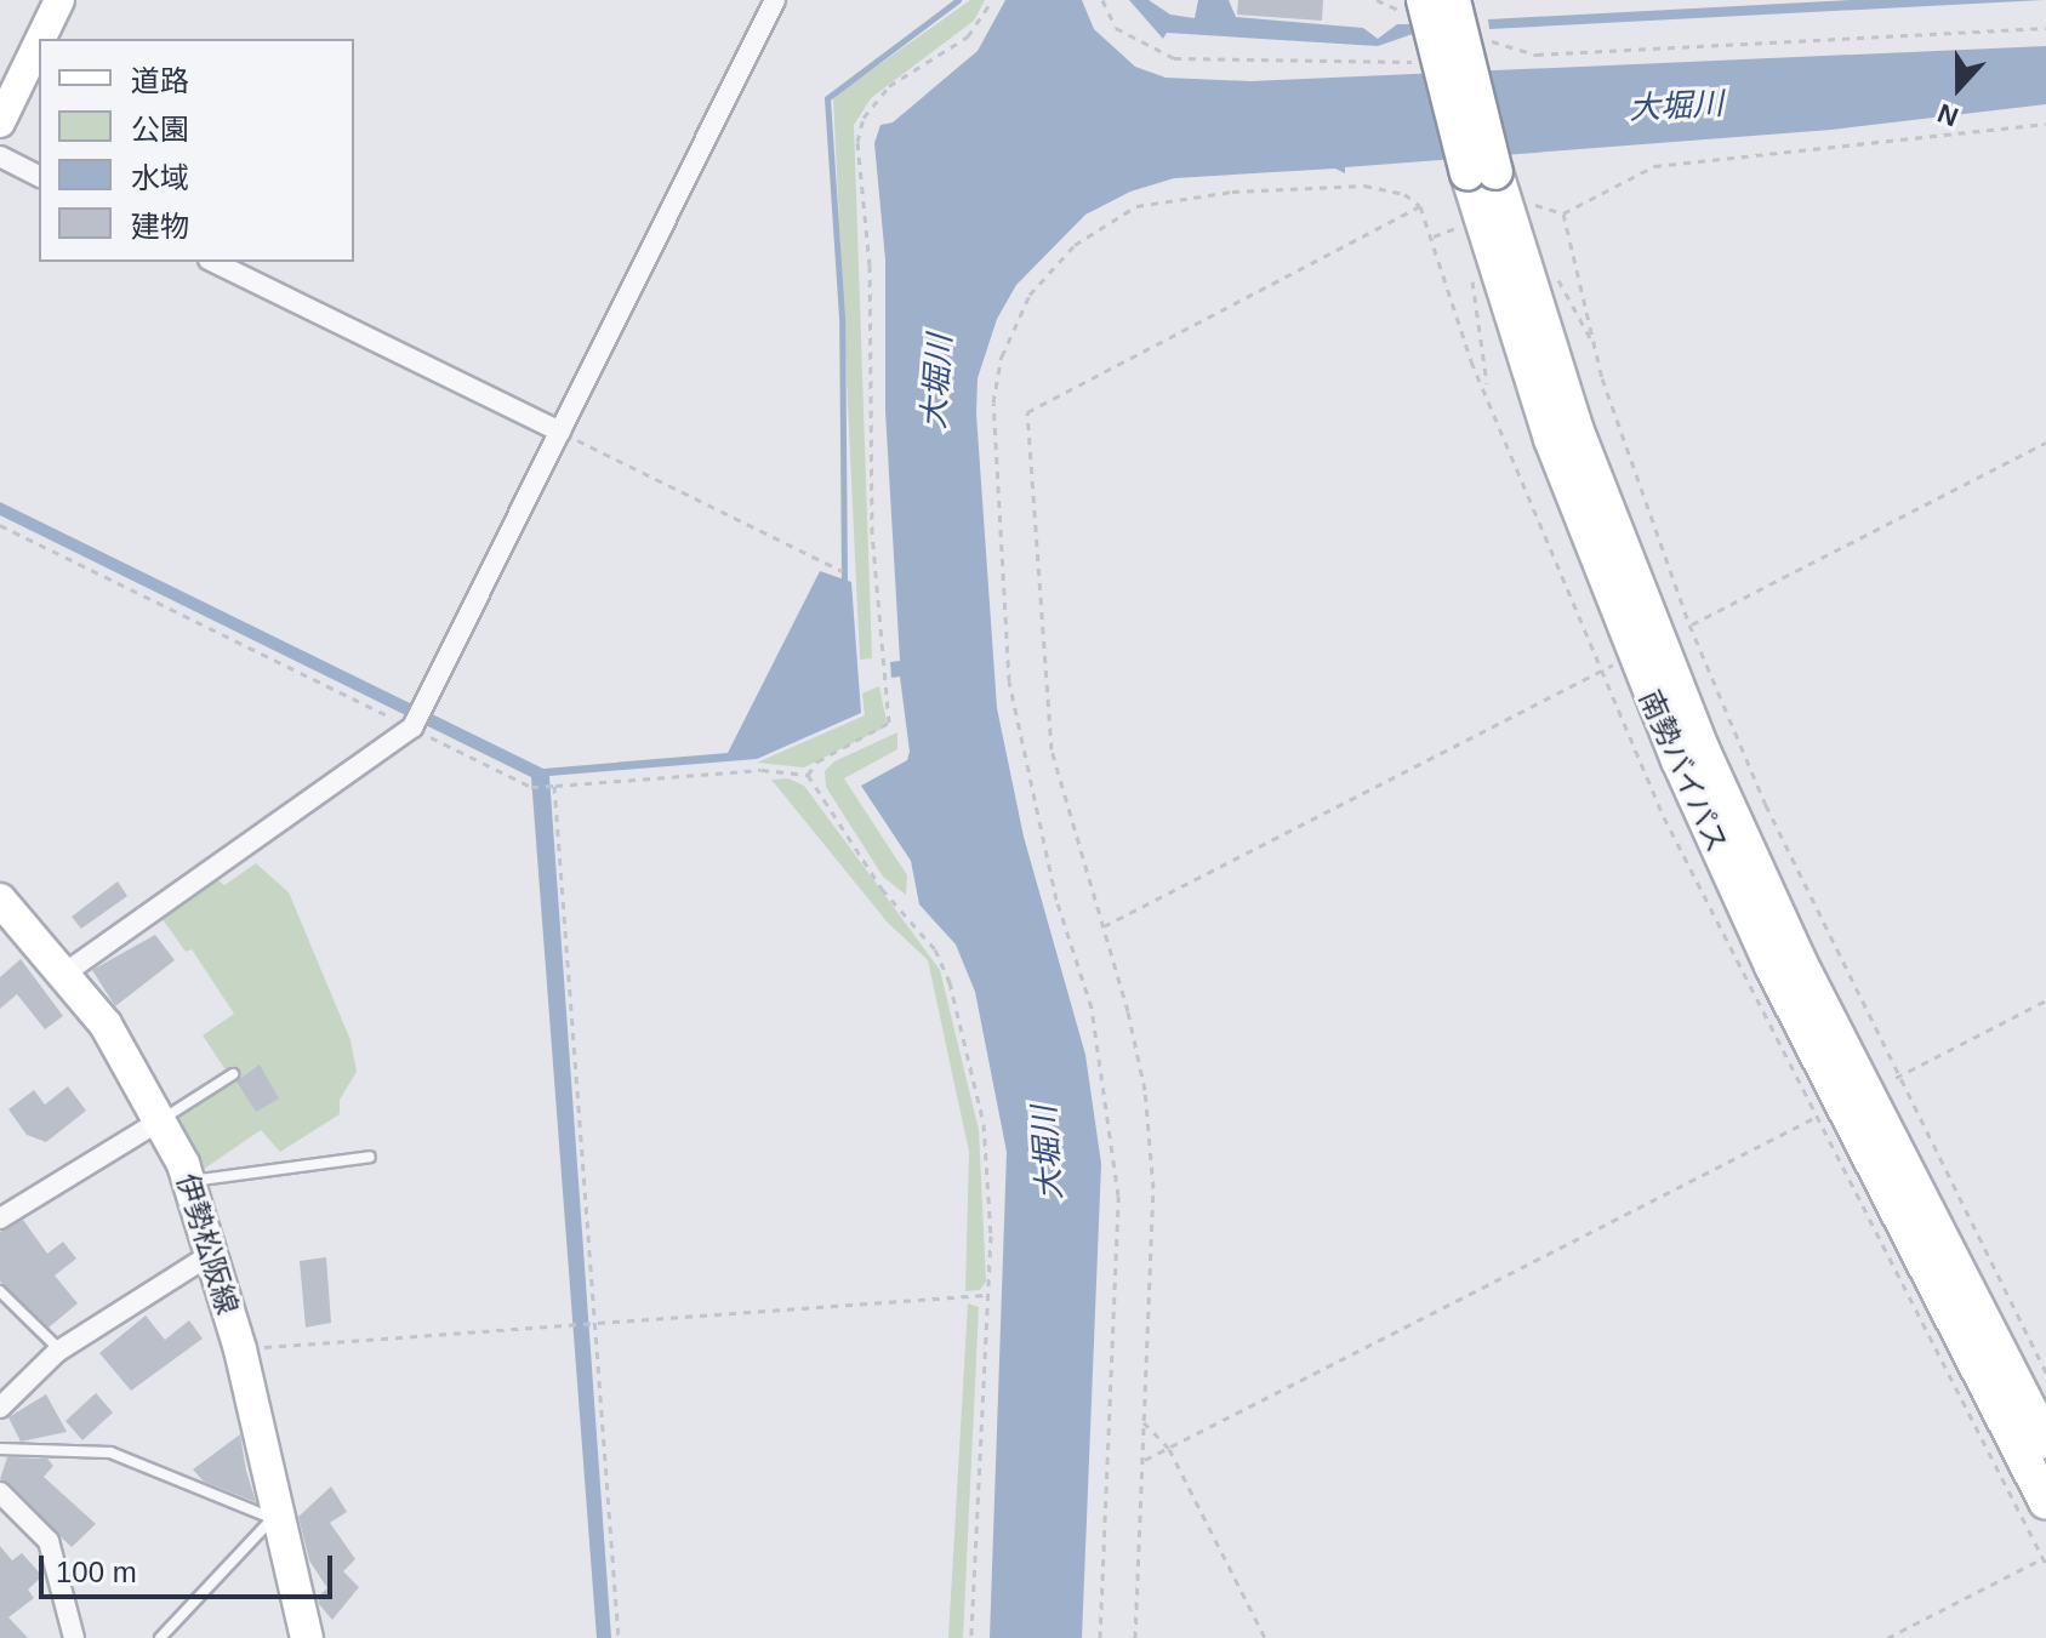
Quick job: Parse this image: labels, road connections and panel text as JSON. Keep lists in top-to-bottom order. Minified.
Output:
{"streets":{"highway":["南勢バイパス"],"main road":["伊勢松阪線"]},"water":["大堀川"],"legend":["道路","公園","水域","建物"],"scale_bar":"100 m","north":"bottom"}
